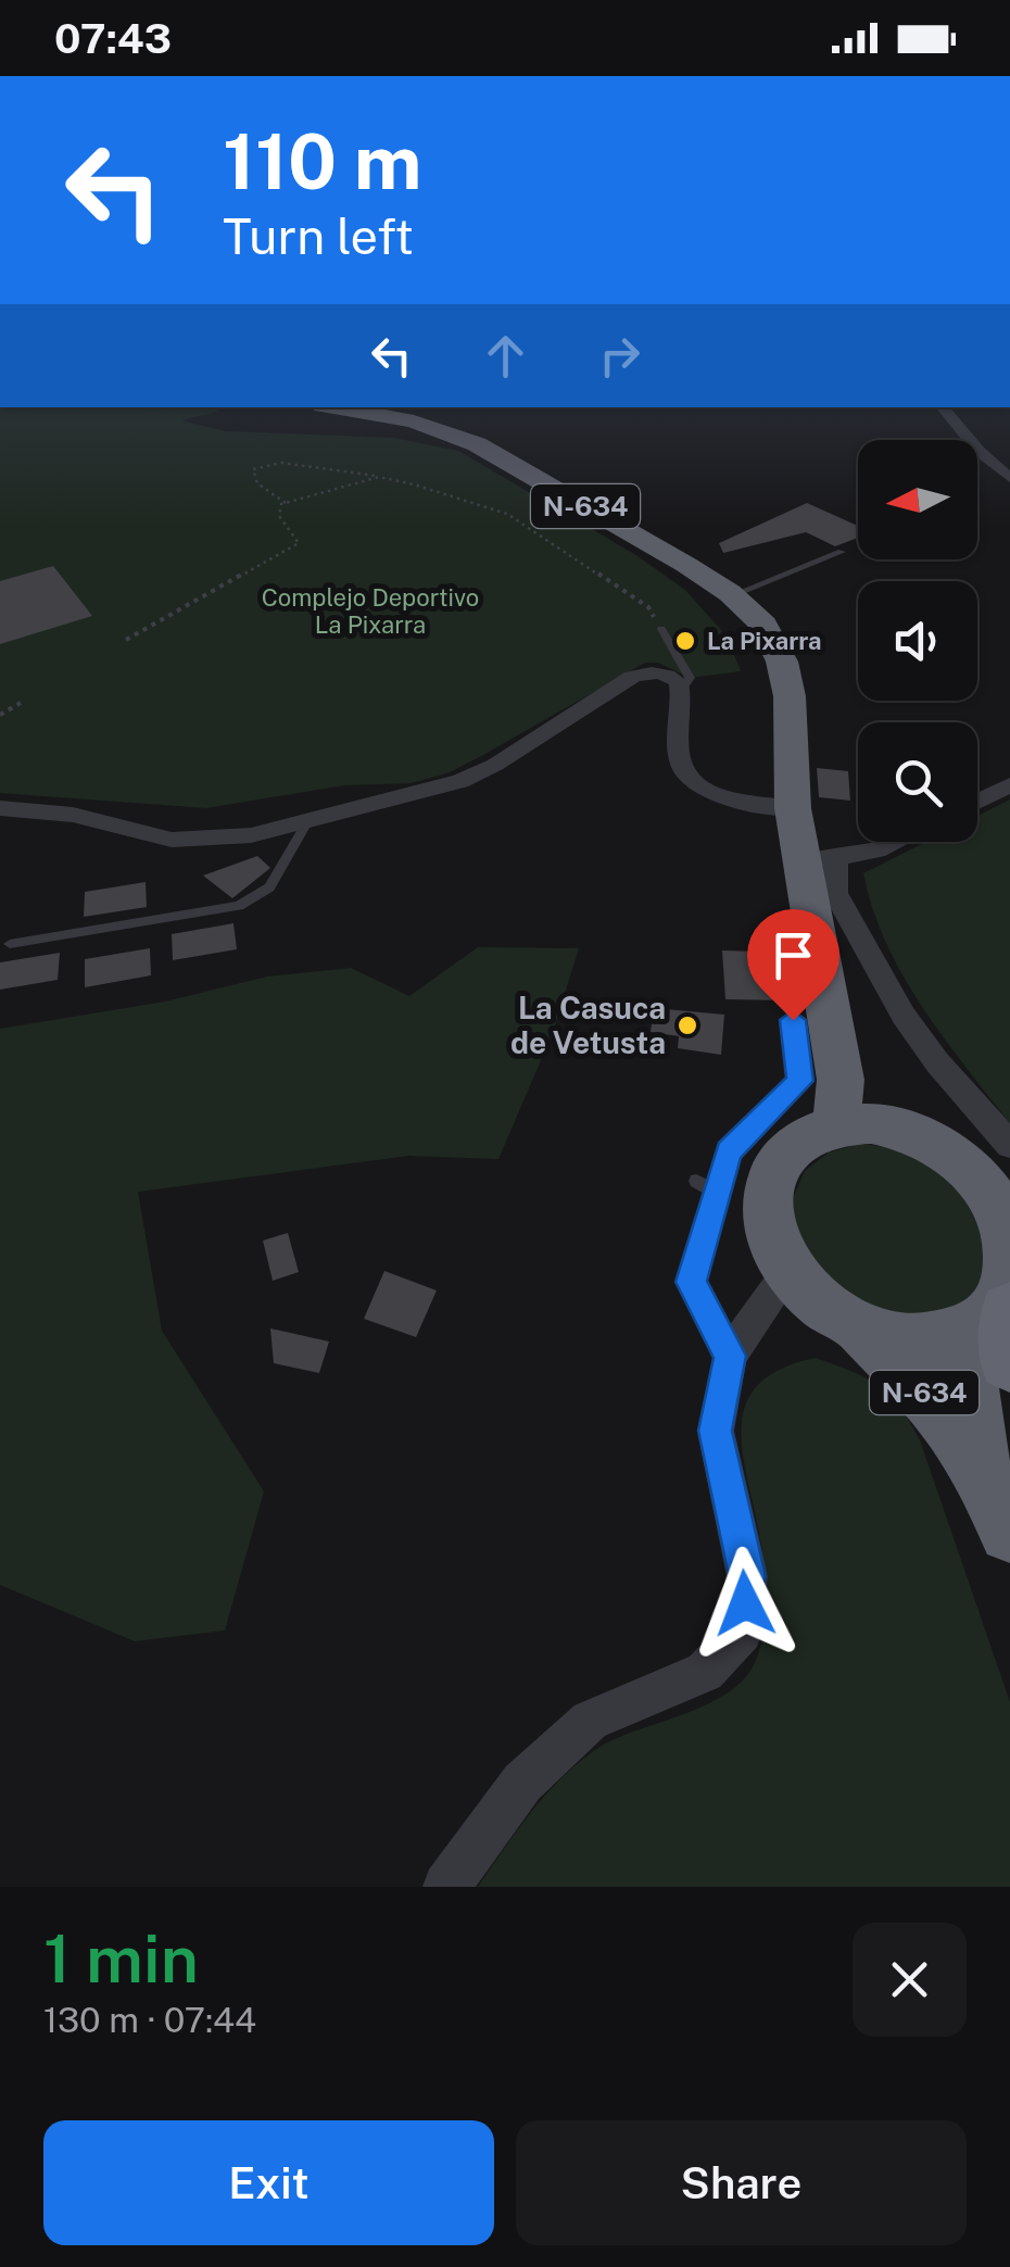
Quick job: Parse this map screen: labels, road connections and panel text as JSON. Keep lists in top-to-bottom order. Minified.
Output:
{"streets":{"highway":["N-634"]},"parks":["Complejo Deportivo La Pixarra"],"places":["La Pixarra","La Casuca de Vetusta"],"north":"left","page":{"status":"07:43","turn":["110 m","Turn left"],"heading":["1 min","130 m · 07:44"],"buttons":["Exit","Share"]}}
